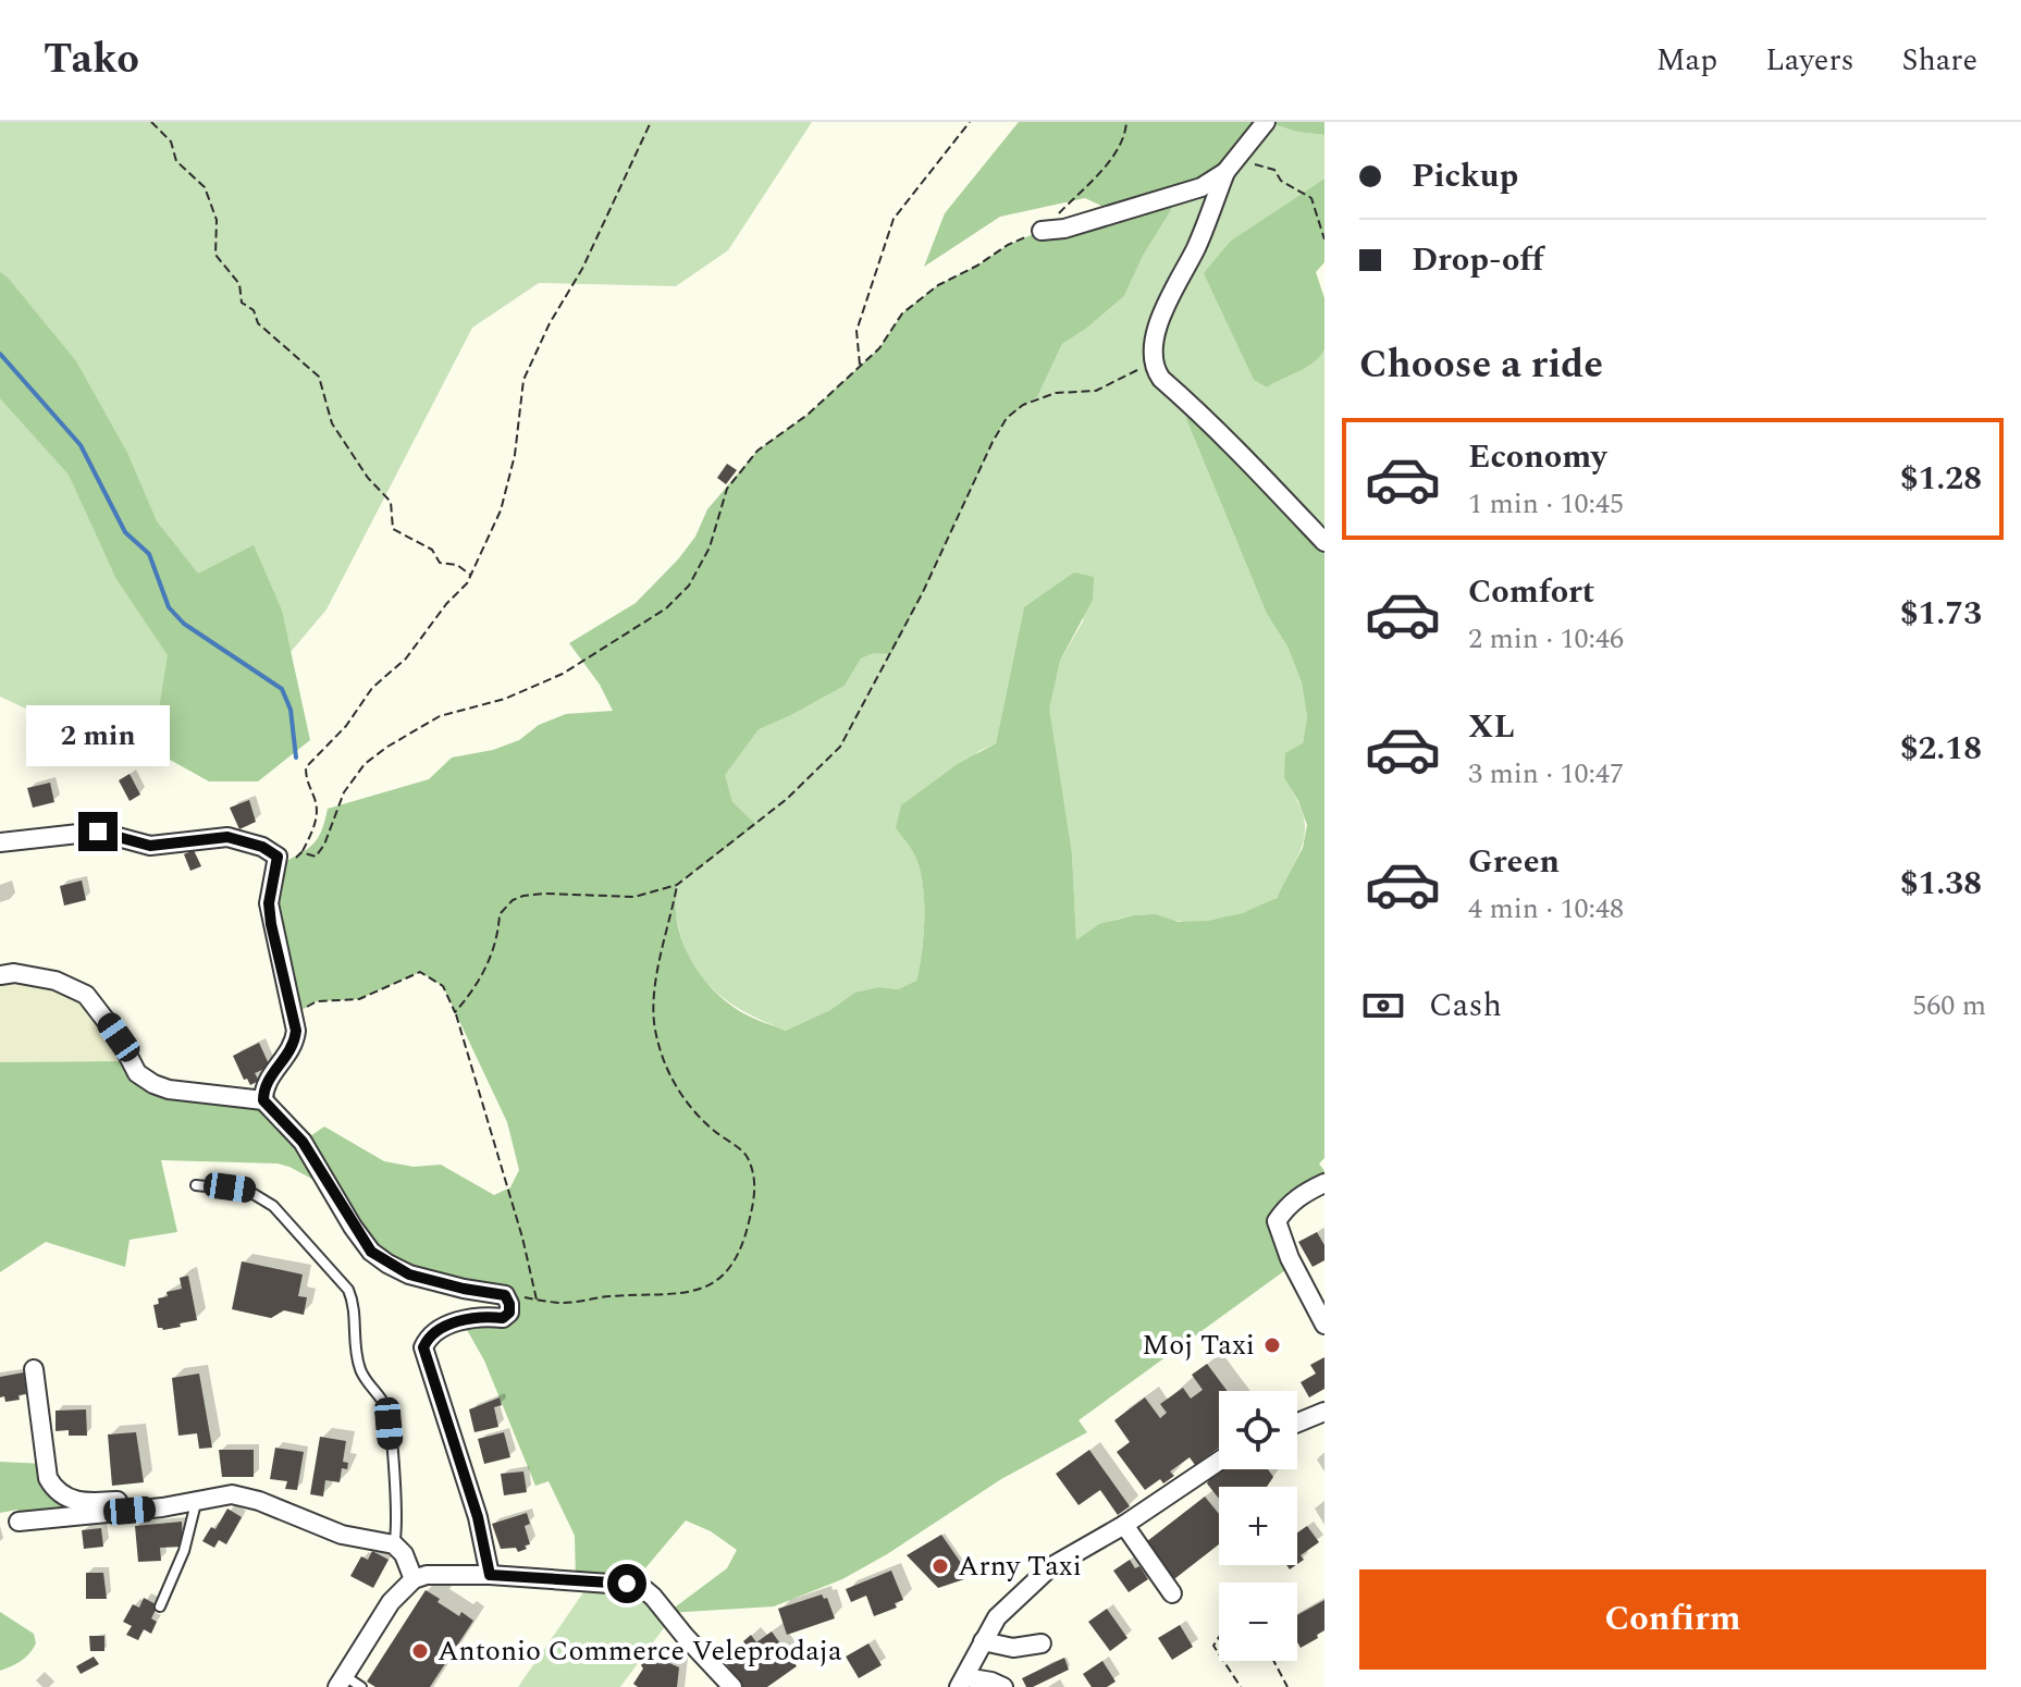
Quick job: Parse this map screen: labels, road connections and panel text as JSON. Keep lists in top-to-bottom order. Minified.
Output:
{"places":["Moj Taxi","Arny Taxi","Antonio Commerce Veleprodaja"],"page":{"header":"Tako","nav":["Map","Layers","Share"],"banner":["Pickup","Drop-off"],"heading":"Choose a ride","list":[{"name":"Economy","note":"1 min · 10:45","value":"$1.28"},{"name":"Comfort","note":"2 min · 10:46","value":"$1.73"},{"name":"XL","note":"3 min · 10:47","value":"$2.18"},{"name":"Green","note":"4 min · 10:48","value":"$1.38"}],"bubble":"2 min","pay":["Cash","560 m"],"map_buttons":["+","−"],"buttons":"Confirm"}}
